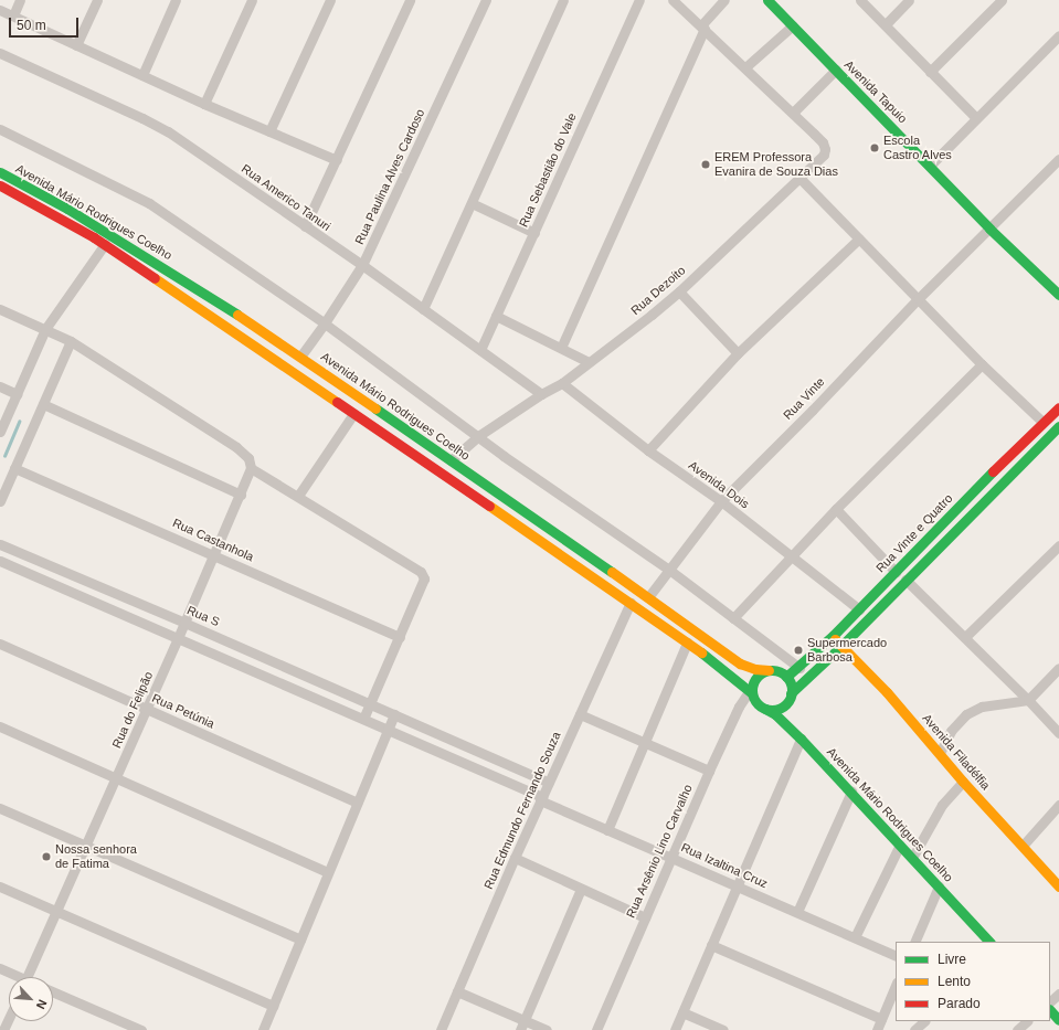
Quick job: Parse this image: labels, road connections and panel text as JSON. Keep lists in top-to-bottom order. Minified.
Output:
{"streets":{"main road":["Avenida Tapuio","Avenida Mário Rodrigues Coelho","Rua Vinte e Quatro","Avenida Filadélfia"],"street":["Rua Sebastião do Vale","Rua Paulina Alves Cardoso","Rua Americo Tanuri","Rua Dezoito","Rua Vinte","Avenida Dois","Rua Castanhola","Rua S","Rua do Felipão","Rua Petúnia","Rua Edmundo Fernando Souza","Rua Arsênio Lino Carvalho","Rua Izaltina Cruz"]},"crossings":[["Avenida Tapuio","Rua Vinte"],["Rua Sebastião do Vale","Rua Americo Tanuri"],["Rua Paulina Alves Cardoso","Rua Americo Tanuri"],["Rua Paulina Alves Cardoso","Avenida Mário Rodrigues Coelho"],["Rua Americo Tanuri","Rua Dezoito"],["Avenida Mário Rodrigues Coelho","Rua Dezoito"],["Avenida Mário Rodrigues Coelho","Rua Vinte"],["Avenida Mário Rodrigues Coelho","Rua Vinte e Quatro"],["Avenida Mário Rodrigues Coelho","Rua Edmundo Fernando Souza"],["Avenida Mário Rodrigues Coelho","Rua Arsênio Lino Carvalho"],["Rua Dezoito","Avenida Dois"],["Rua Vinte","Avenida Dois"],["Avenida Dois","Rua Vinte e Quatro"],["Rua Vinte e Quatro","Avenida Filadélfia"],["Rua Vinte e Quatro","Rua Arsênio Lino Carvalho"],["Rua Castanhola","Rua do Felipão"],["Rua S","Rua do Felipão"],["Rua S","Rua Edmundo Fernando Souza"],["Rua do Felipão","Rua Petúnia"],["Rua Edmundo Fernando Souza","Rua Izaltina Cruz"],["Rua Arsênio Lino Carvalho","Rua Izaltina Cruz"]],"places":["Escola Castro Alves","EREM Professora Evanira de Souza Dias","Supermercado Barbosa","Nossa senhora de Fatima"],"legend":["Livre","Lento","Parado"],"scale_bar":"50 m","north":"bottom right"}
